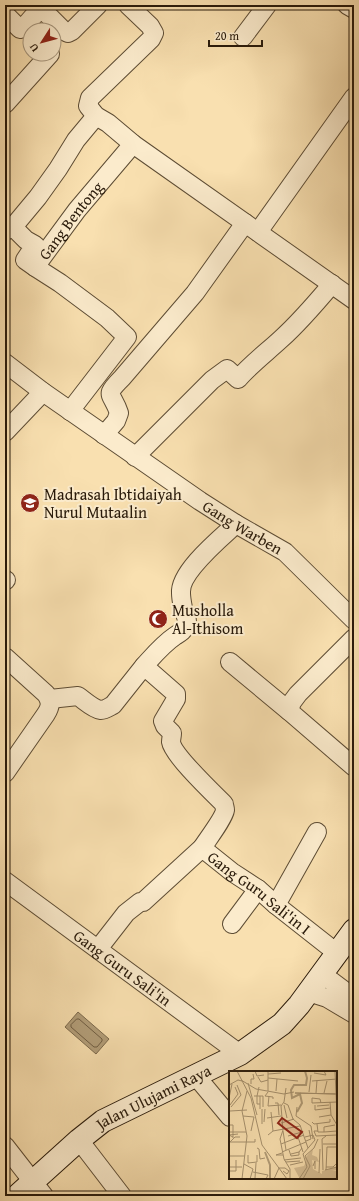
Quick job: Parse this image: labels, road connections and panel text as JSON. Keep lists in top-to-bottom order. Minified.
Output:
{"streets":{"street":["Gang Bentong","Gang Warben","Gang Guru Sali'in I","Gang Guru Sali'in","Jalan Ulujami Raya"]},"crossings":[["Gang Bentong","Gang Warben"],["Gang Guru Sali'in I","Gang Guru Sali'in"],["Gang Guru Sali'in I","Jalan Ulujami Raya"],["Gang Guru Sali'in","Jalan Ulujami Raya"]],"places":{"school or university":["Madrasah Ibtidaiyah Nurul Mutaalin"],"mosque":["Musholla Al-Ithisom"]},"scale_bar":"20 m","north":"bottom left"}
